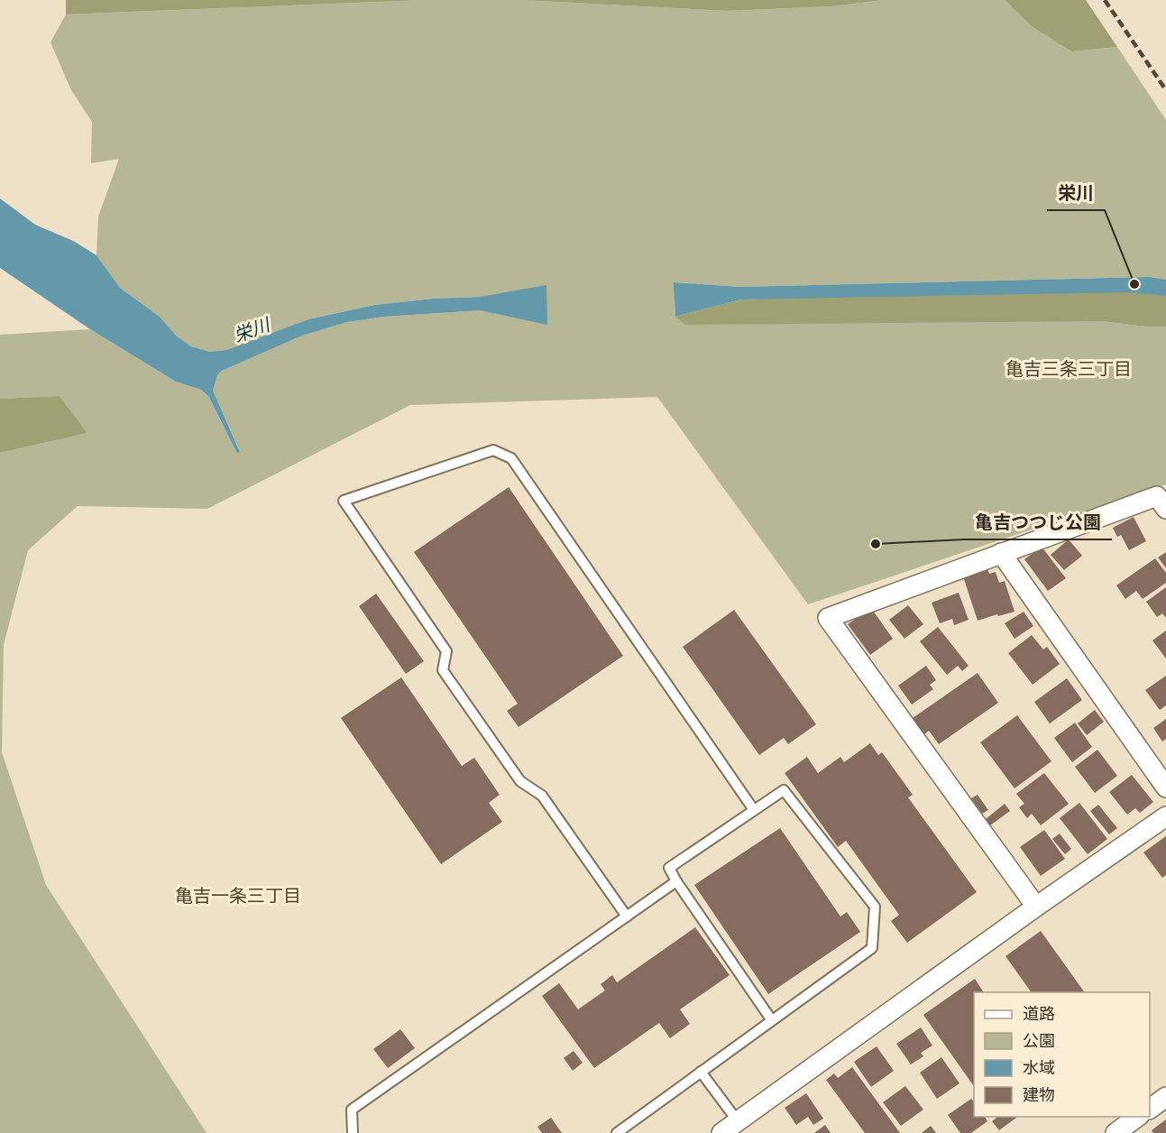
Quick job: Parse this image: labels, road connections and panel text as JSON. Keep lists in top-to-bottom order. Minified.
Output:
{"districts":["亀吉三条三丁目","亀吉一条三丁目"],"water":["栄川"],"places":["栄川","亀吉つつじ公園"],"legend":["道路","公園","水域","建物"]}
